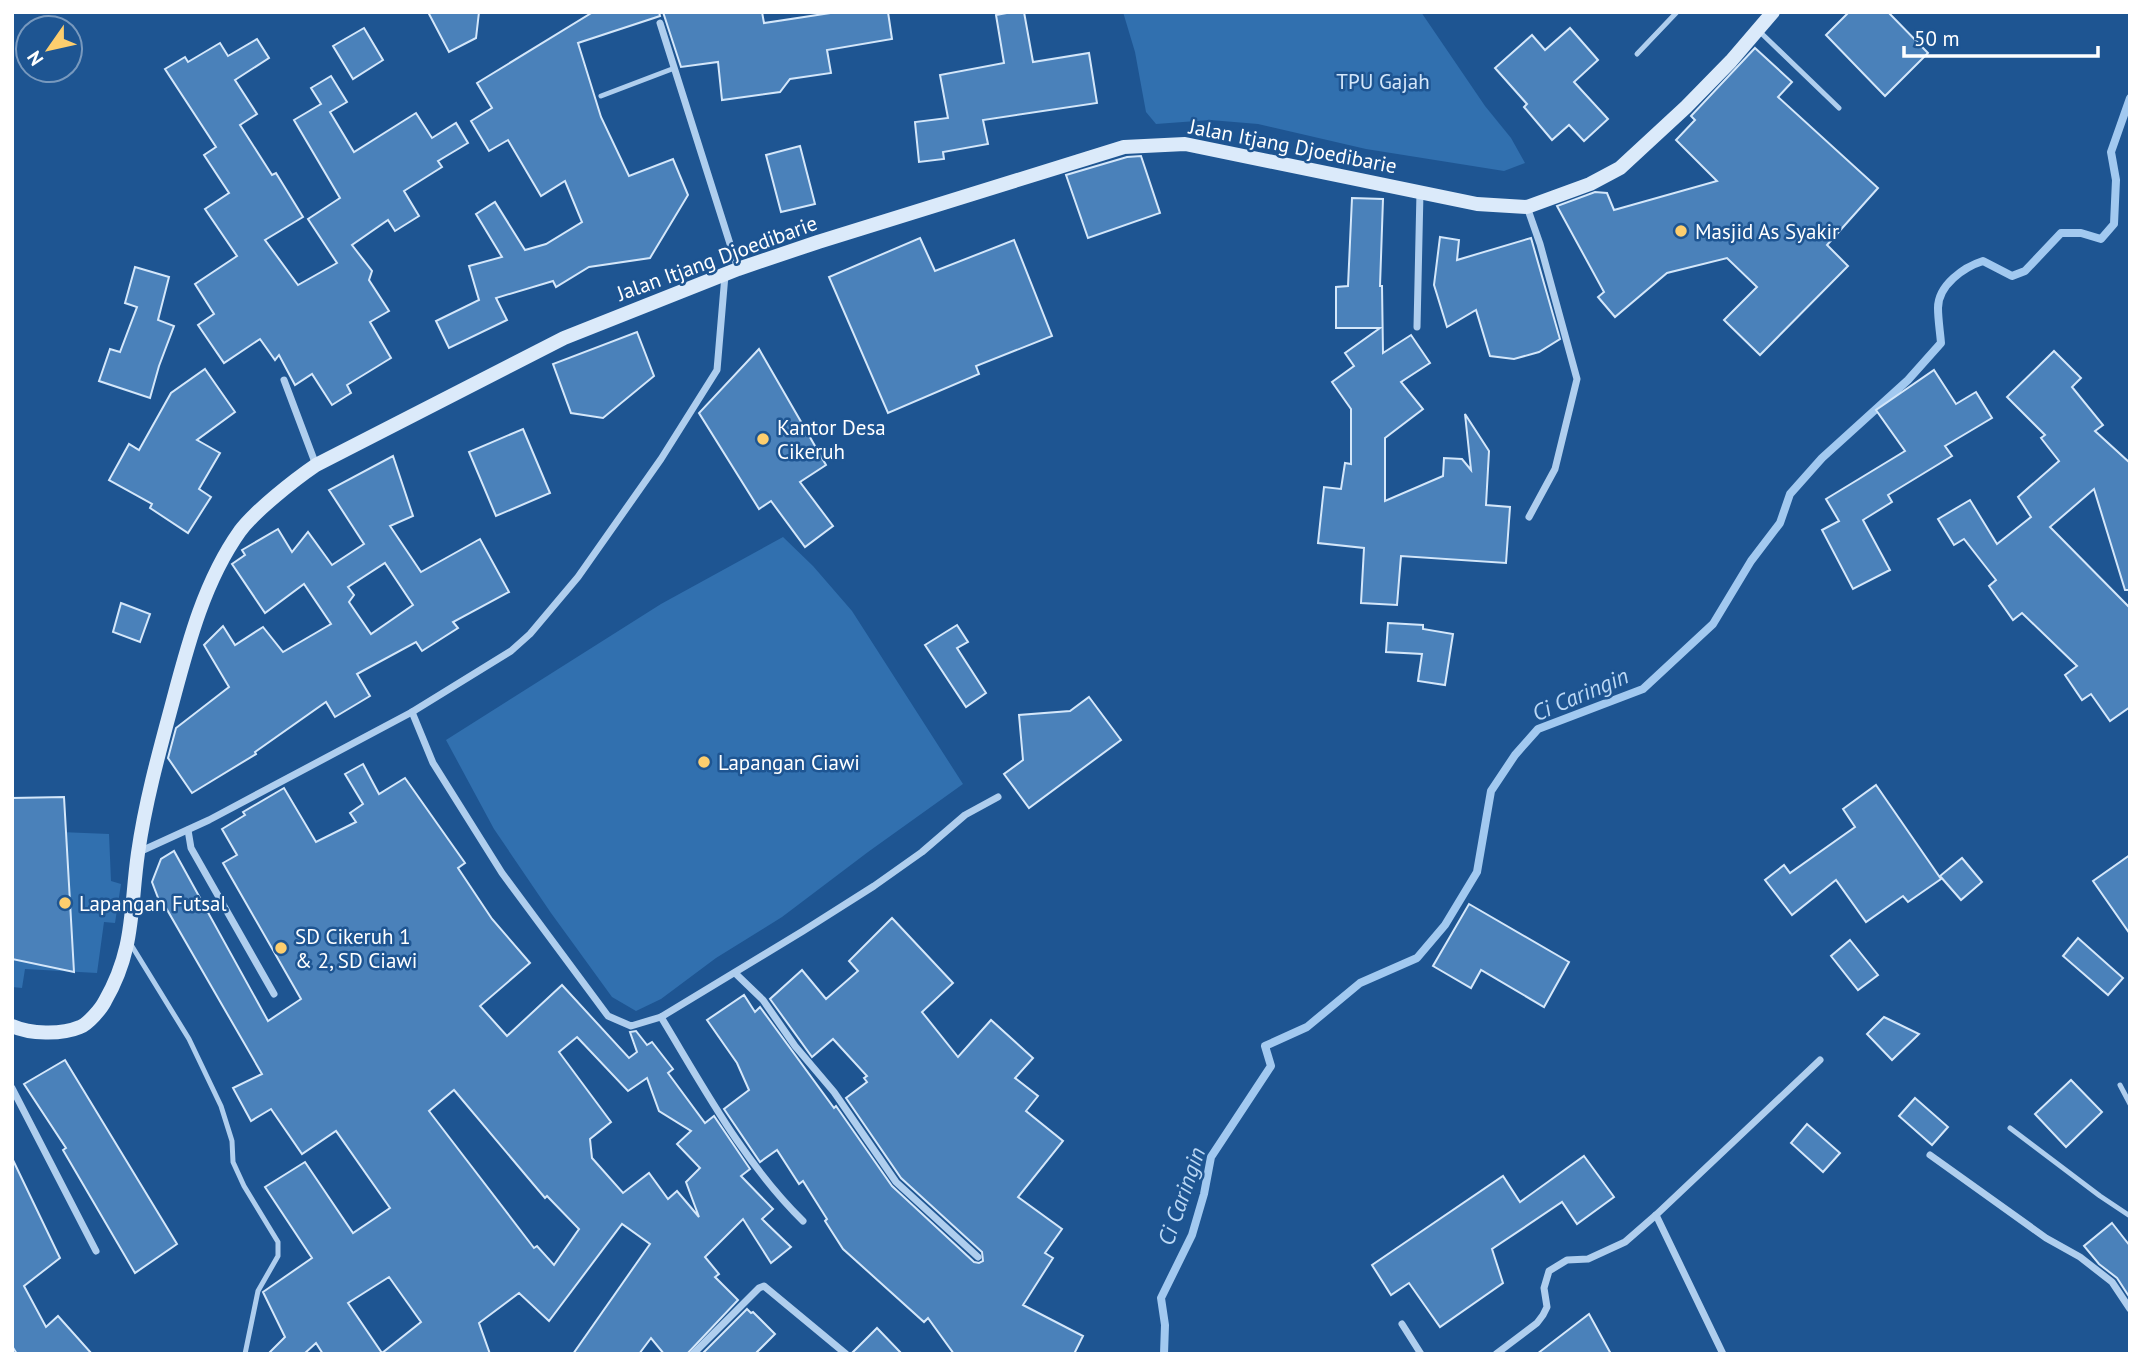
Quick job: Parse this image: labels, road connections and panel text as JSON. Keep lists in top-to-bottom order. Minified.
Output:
{"streets":{"main road":["Jalan Itjang Djoedibarie"]},"water":["Ci Caringin"],"parks":["TPU Gajah"],"places":["Masjid As Syakir","Kantor Desa Cikeruh","Lapangan Ciawi","Lapangan Futsal","SD Cikeruh 1 & 2, SD Ciawi"],"scale_bar":"50 m","north":"bottom left"}
